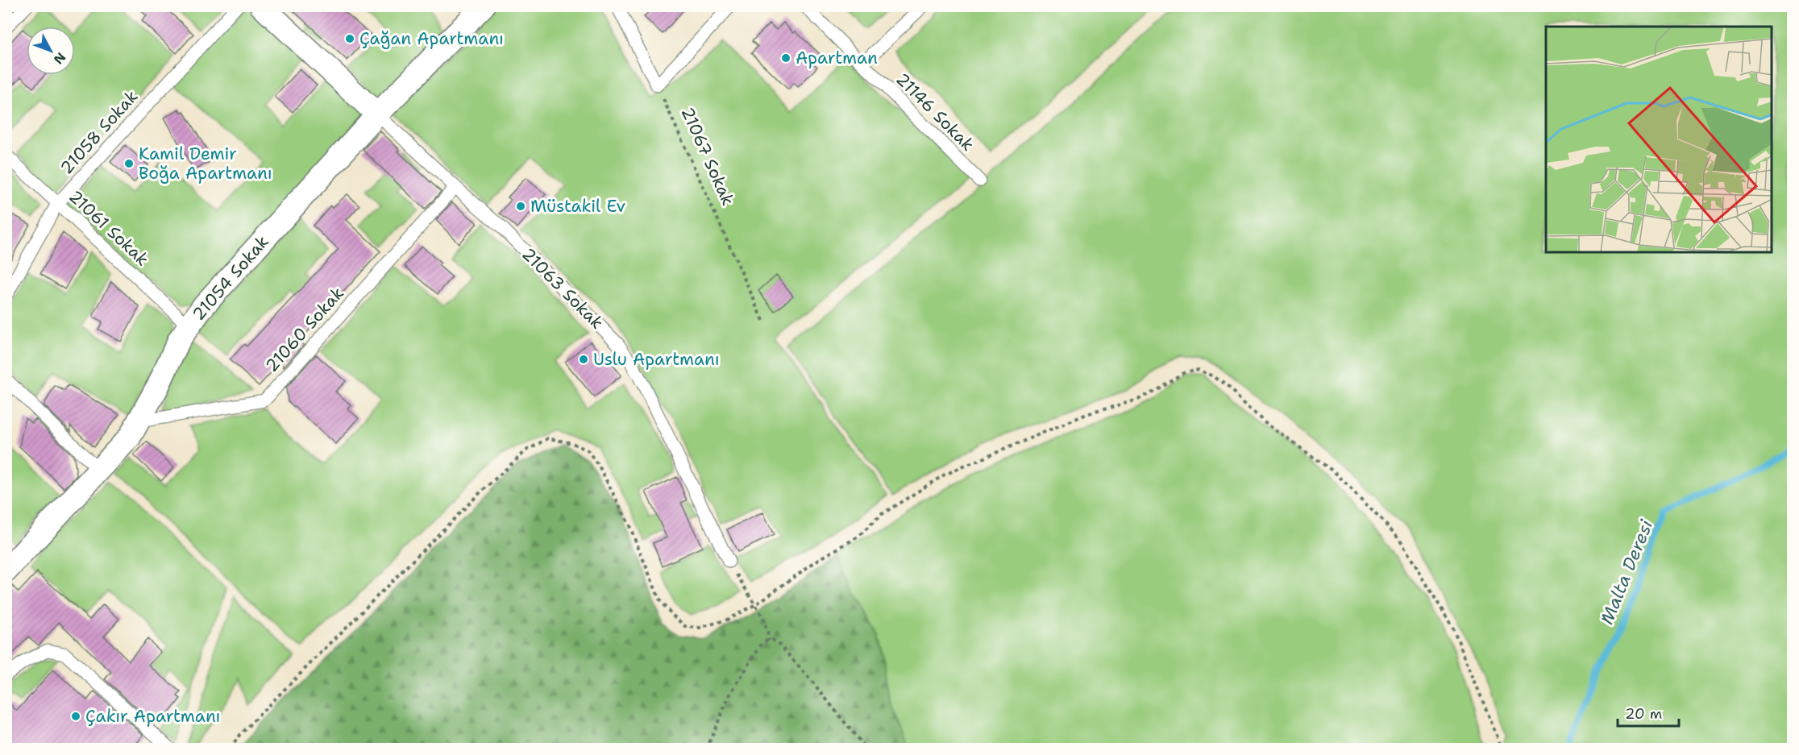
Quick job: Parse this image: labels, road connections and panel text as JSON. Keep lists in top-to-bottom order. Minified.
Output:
{"streets":{"street":["21054 Sokak","21063 Sokak"],"lane":["21146 Sokak","21058 Sokak","21061 Sokak","21060 Sokak"],"path":["21067 Sokak"]},"crossings":[["21058 Sokak","21061 Sokak"],["21061 Sokak","21054 Sokak"],["21054 Sokak","21063 Sokak"],["21054 Sokak","21060 Sokak"],["21063 Sokak","21060 Sokak"]],"water":["Malta Deresi"],"places":["Çağan Apartmanı","Apartman","Kamil Demir Boğa Apartmanı","Müstakil Ev","Uslu Apartmanı","Çakır Apartmanı"],"scale_bar":"20 m","north":"bottom right"}
